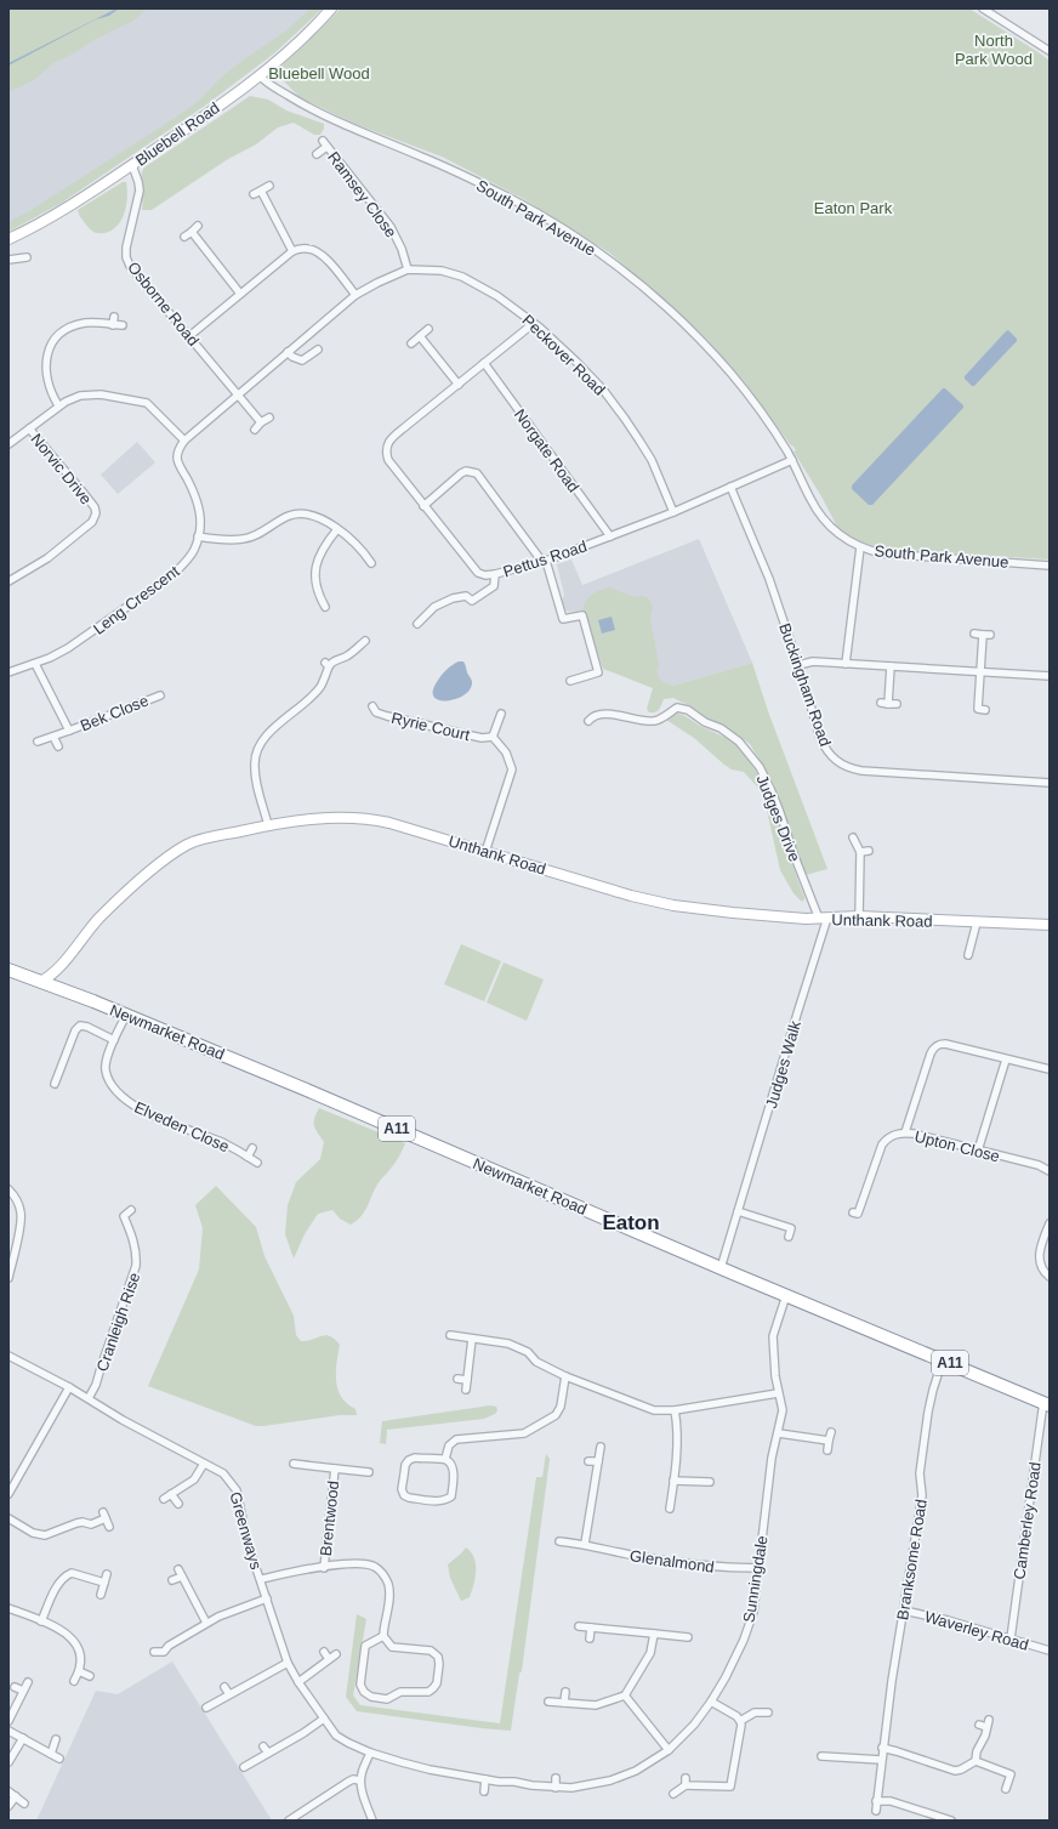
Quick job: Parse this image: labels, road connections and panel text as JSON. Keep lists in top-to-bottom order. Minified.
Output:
{"streets":{"highway":["Newmarket Road","A11"],"street":["Bluebell Road","Ramsey Close","South Park Avenue","Osborne Road","Peckover Road","Norgate Road","Norvic Drive","Pettus Road","Leng Crescent","Buckingham Road","Bek Close","Ryrie Court","Judges Drive","Unthank Road","Judges Walk","Elveden Close","Upton Close","Cranleigh Rise","Brentwood","Camberley Road","Greenways","Branksome Road","Glenalmond","Sunningdale","Waverley Road"]},"crossings":[["Bluebell Road","South Park Avenue"],["Bluebell Road","Osborne Road"],["Ramsey Close","Peckover Road"],["South Park Avenue","Pettus Road"],["Osborne Road","Peckover Road"],["Peckover Road","Pettus Road"],["Norgate Road","Pettus Road"],["Pettus Road","Buckingham Road"],["Leng Crescent","Bek Close"],["Ryrie Court","Unthank Road"],["Judges Drive","Unthank Road"],["Judges Drive","Judges Walk"],["Unthank Road","Newmarket Road"],["Unthank Road","Judges Walk"],["Newmarket Road","Judges Walk"],["Newmarket Road","Elveden Close"],["Newmarket Road","Camberley Road"],["Newmarket Road","Branksome Road"],["Newmarket Road","Sunningdale"],["Cranleigh Rise","Greenways"],["Brentwood","Greenways"],["Camberley Road","Waverley Road"],["Greenways","Sunningdale"],["Branksome Road","Waverley Road"],["Glenalmond","Sunningdale"]],"districts":["Eaton"],"parks":["North Park Wood","Bluebell Wood","Eaton Park"]}
